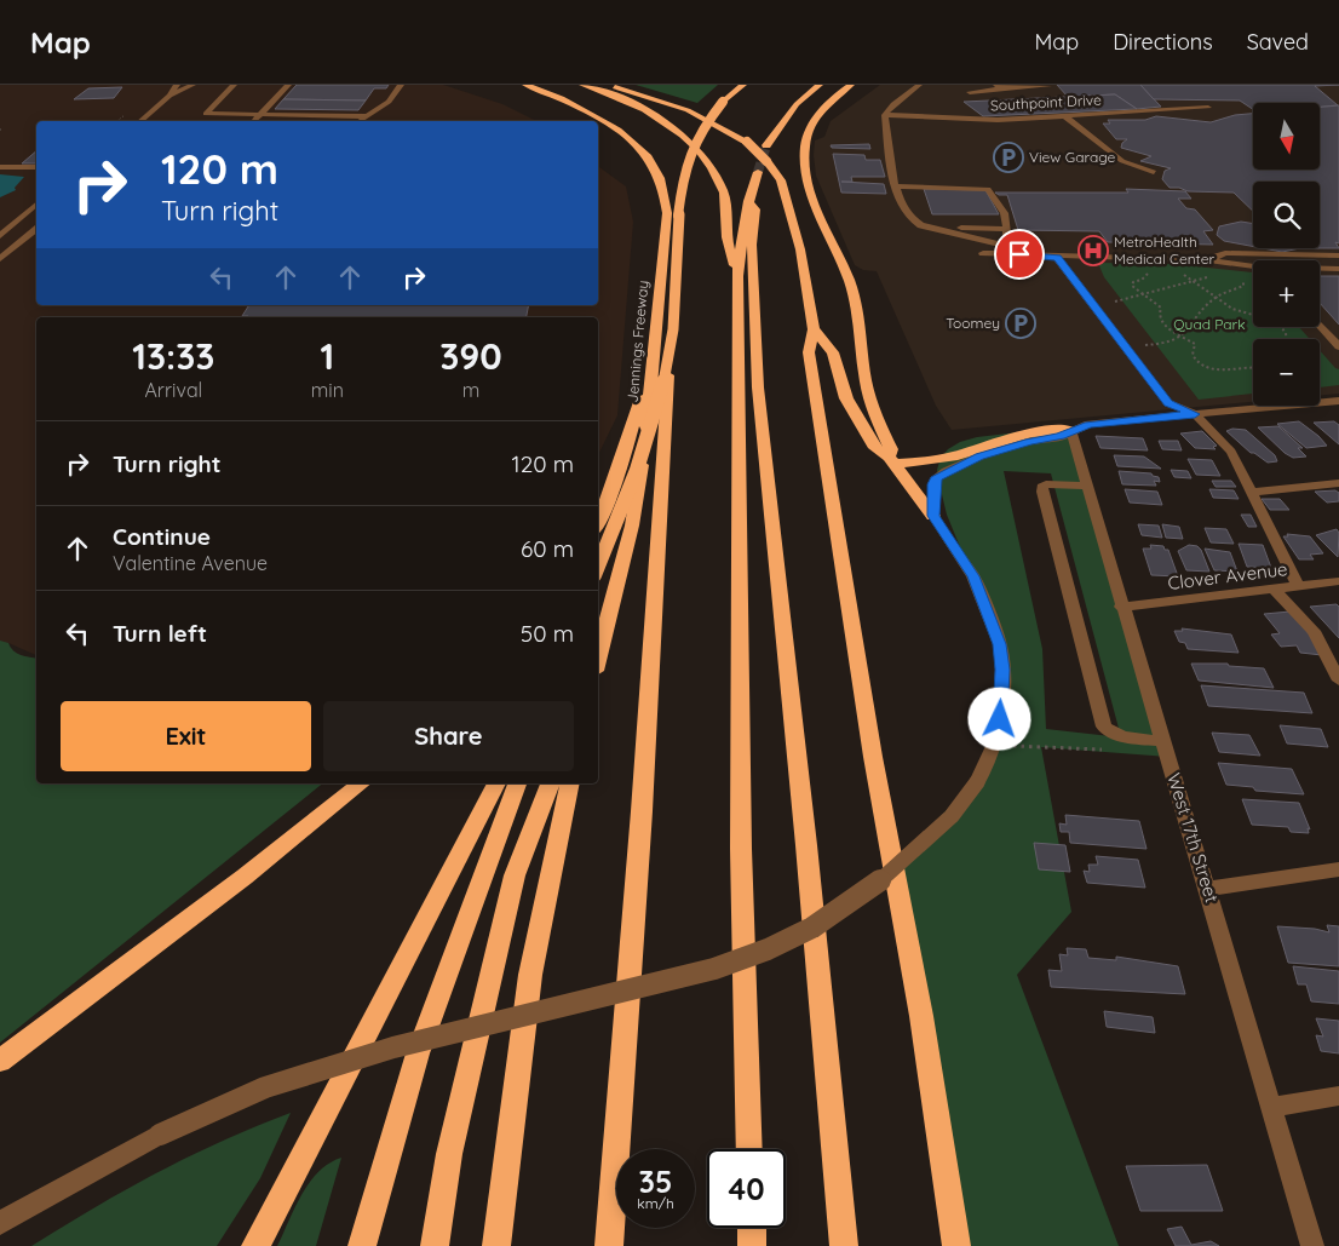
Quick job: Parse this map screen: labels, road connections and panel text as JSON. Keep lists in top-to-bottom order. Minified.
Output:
{"streets":{"highway":["Jennings Freeway"],"street":["Southpoint Drive","Clover Avenue","West 17th Street"]},"crossings":[["Clover Avenue","West 17th Street"]],"parks":["Quad Park"],"places":{"parking":["View Garage","Toomey"],"hospital":["MetroHealth Medical Center"]},"north":"bottom","page":{"header":"Map","nav":["Map","Directions","Saved"],"map_buttons":["+","−"],"turn":["120 m","Turn right"],"eta":["13:33","Arrival","1","min","390","m"],"list":[{"name":"Turn right","value":"120 m"},{"name":"Continue","note":"Valentine Avenue","value":"60 m"},{"name":"Turn left","value":"50 m"}],"buttons":["Exit","Share"],"speed":"35 km/h","limit":"40"}}
